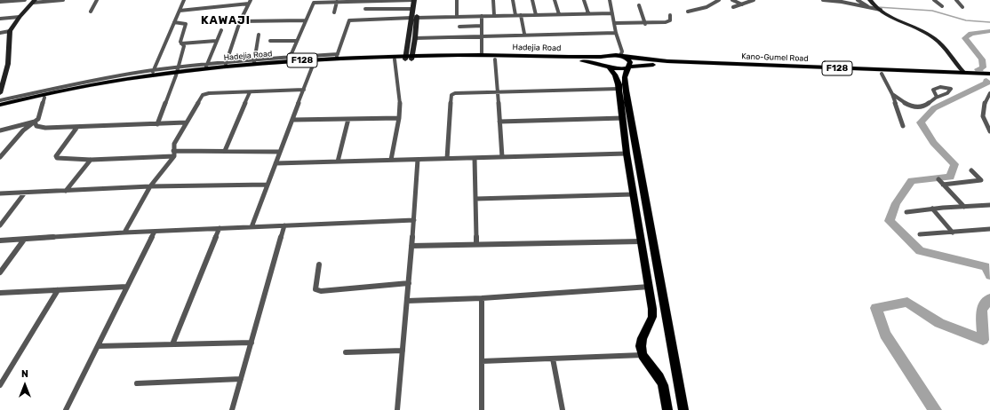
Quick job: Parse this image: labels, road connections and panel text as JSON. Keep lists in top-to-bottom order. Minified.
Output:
{"streets":{"main road":["Hadejia Road","Kano-Gumel Road","F128"]},"crossings":[["Hadejia Road","F128"],["Kano-Gumel Road","F128"]],"districts":["KAWAJI"],"north":"top"}
